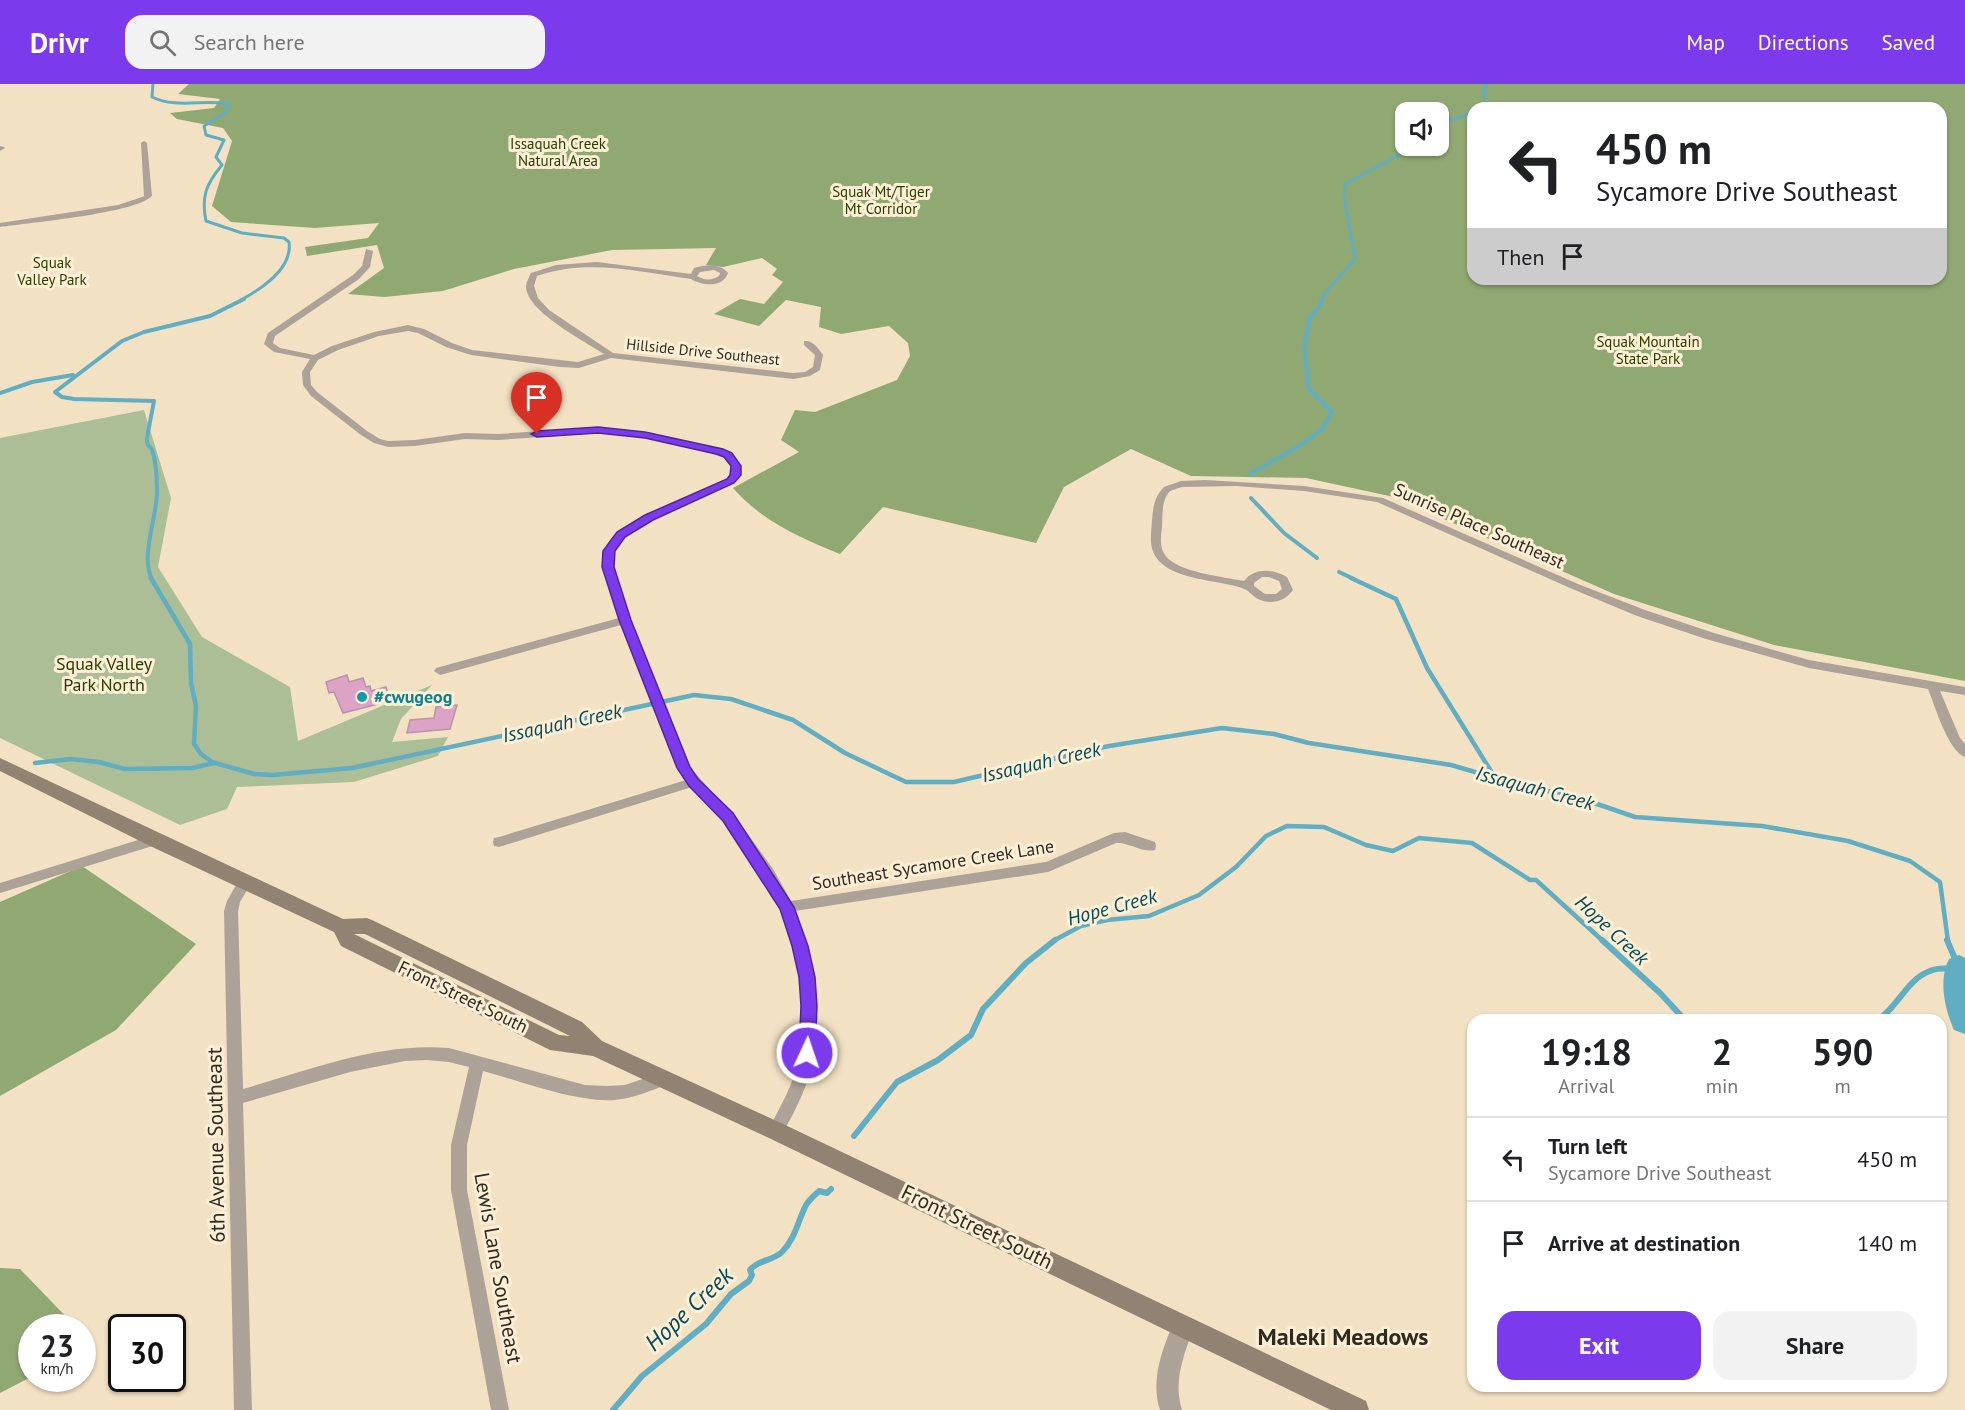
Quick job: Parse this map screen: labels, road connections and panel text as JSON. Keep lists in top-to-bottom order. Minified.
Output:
{"streets":{"main road":["Front Street South"],"street":["Hillside Drive Southeast","Sunrise Place Southeast","Southeast Sycamore Creek Lane","6th Avenue Southeast","Lewis Lane Southeast"]},"crossings":[["Front Street South","6th Avenue Southeast"]],"districts":["Maleki Meadows"],"water":["Issaquah Creek","Hope Creek"],"parks":["Issaquah Creek Natural Area","Squak Mt/Tiger Mt Corridor","Squak Valley Park","Squak Mountain State Park","Squak Valley Park North"],"places":["#cwugeog"],"page":{"header":"Drivr","search":"Search here","nav":["Map","Directions","Saved"],"turn":["450 m","Sycamore Drive Southeast"],"then":"Then","eta":["19:18","Arrival","2","min","590","m"],"list":[{"name":"Turn left","note":"Sycamore Drive Southeast","value":"450 m"},{"name":"Arrive at destination","value":"140 m"}],"buttons":["Exit","Share"],"speed":"23 km/h","limit":"30"}}
